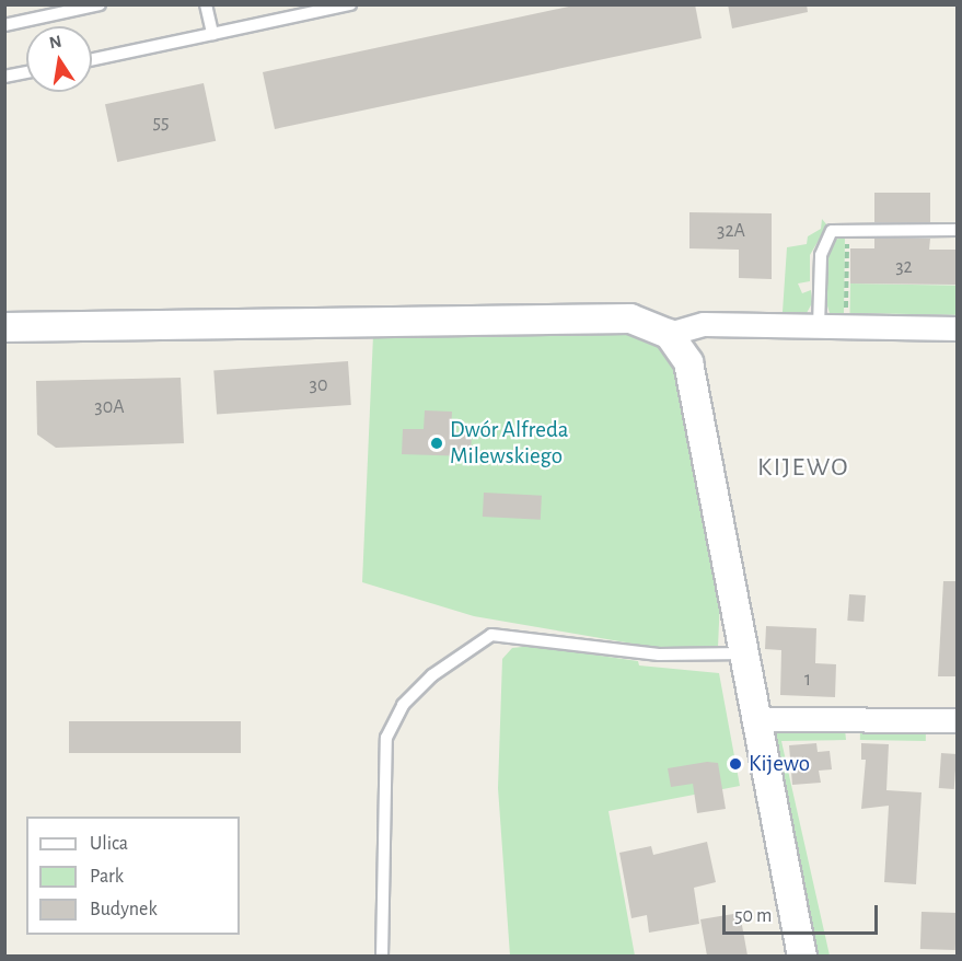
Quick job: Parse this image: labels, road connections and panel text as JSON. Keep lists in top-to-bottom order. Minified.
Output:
{"districts":["KIJEWO"],"places":["Dwór Alfreda Milewskiego","Kijewo"],"house_numbers":["55","32A","32","30","30A","1"],"legend":["Ulica","Park","Budynek"],"scale_bar":"50 m","north":"top"}
